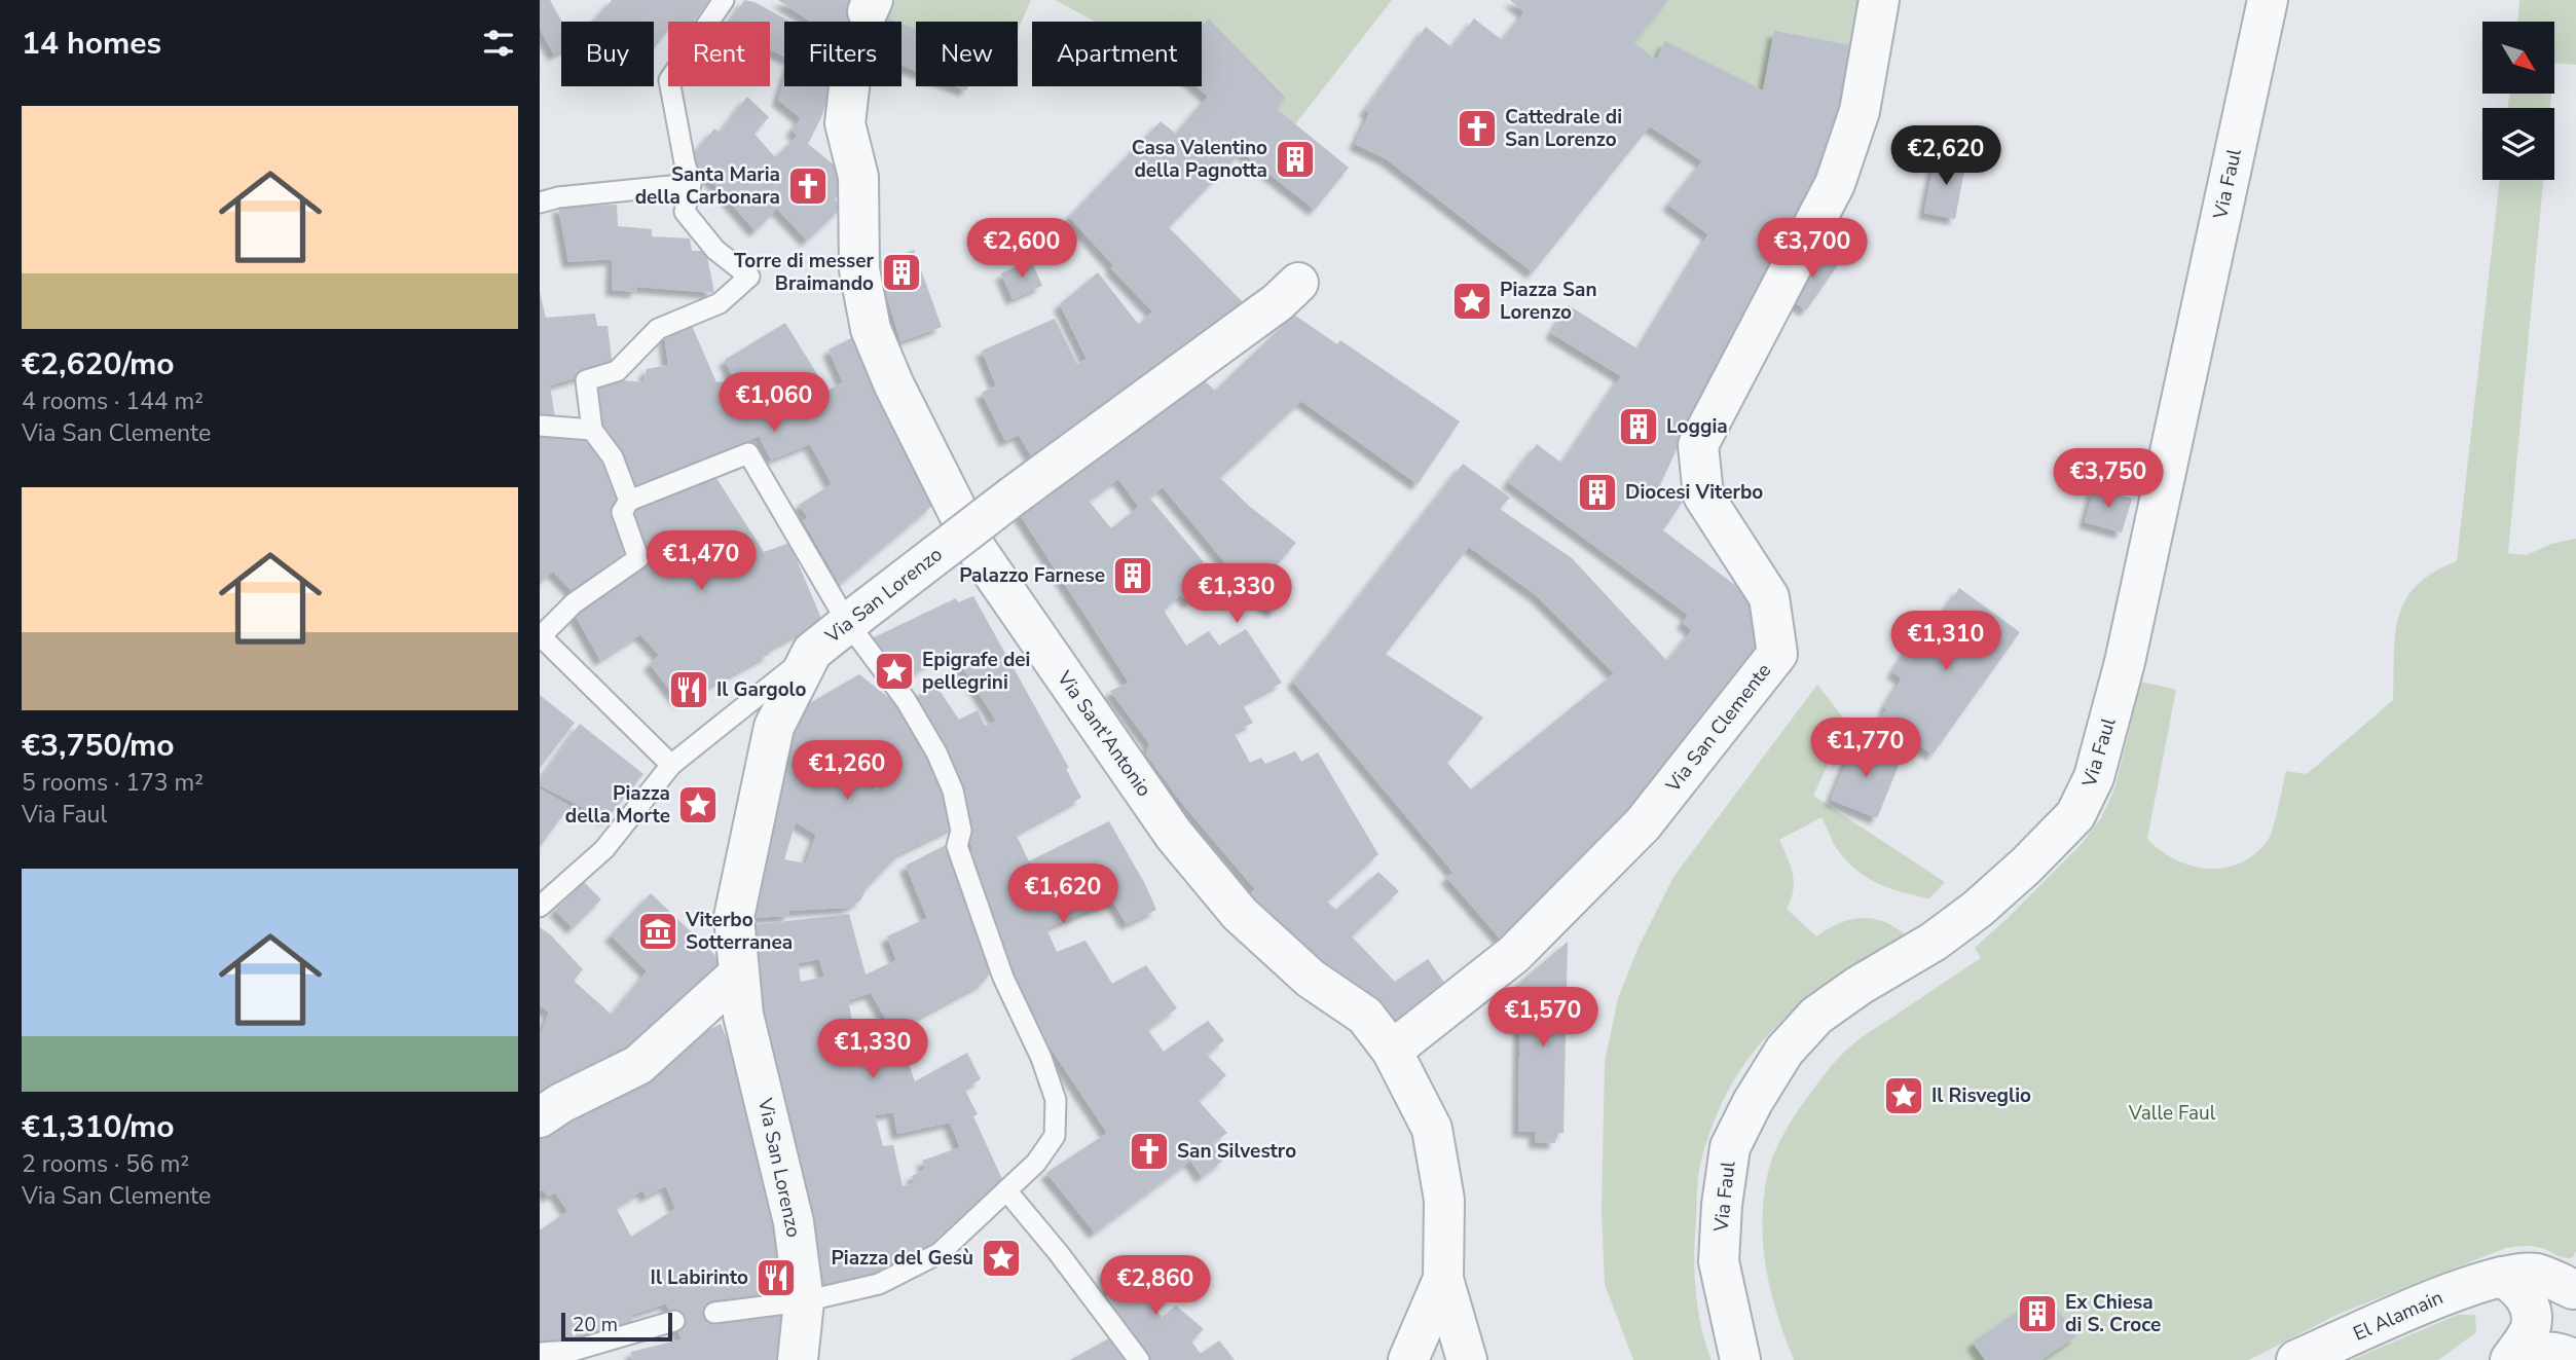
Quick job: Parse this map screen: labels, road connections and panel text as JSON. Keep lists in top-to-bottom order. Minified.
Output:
{"streets":{"street":["Via Faul","Via San Lorenzo","Via San Clemente","Via Sant'Antonio","El Alamain"]},"crossings":[["Via San Clemente","Via Sant'Antonio"]],"parks":["Valle Faul"],"places":{"church":["Cattedrale di San Lorenzo","Santa Maria della Carbonara","San Silvestro"],"building":["Casa Valentino della Pagnotta","Torre di messer Braimando","Loggia","Diocesi Viterbo","Palazzo Farnese","Ex Chiesa di S. Croce"],"place":["Piazza San Lorenzo","Epigrafe dei pellegrini","Piazza della Morte","Il Risveglio","Piazza del Gesù"],"restaurant":["Il Gargolo","Il Labirinto"],"museum":["Viterbo Sotterranea"]},"scale_bar":"20 m","north":"bottom right","page":{"heading":"14 homes","chip":["Buy","Rent","Filters","New","Apartment"],"list":[{"name":"€2,620/mo","note":"4 rooms · 144 m² · Via San Clemente"},{"name":"€3,750/mo","note":"5 rooms · 173 m² · Via Faul"},{"name":"€1,310/mo","note":"2 rooms · 56 m² · Via San Clemente"}],"price":["€2,620","€2,600","€3,700","€1,060","€3,750","€1,470","€1,330","€1,310","€1,770","€1,260","€1,620","€1,570","€1,330","€2,860"],"scale":"20 m"}}
